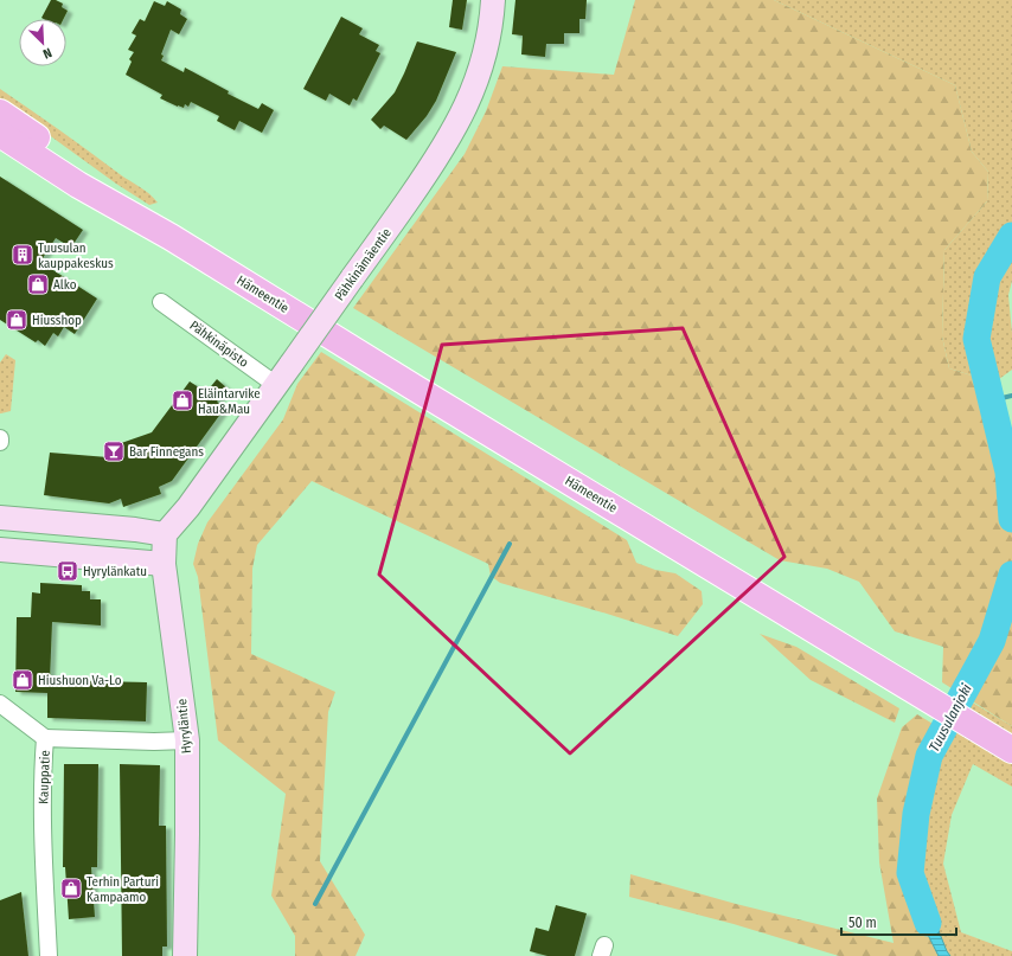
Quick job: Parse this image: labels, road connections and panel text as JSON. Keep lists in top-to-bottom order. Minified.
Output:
{"streets":{"main road":["Hämeentie"],"street":["Pähkinämäentie","Pähkinäpisto","Hyryläntie","Kauppatie"]},"crossings":[["Pähkinämäentie","Pähkinäpisto"],["Pähkinämäentie","Hyryläntie"],["Hyryläntie","Kauppatie"]],"water":["Tuusulanjoki"],"places":{"building":["Tuusulan kauppakeskus"],"shop":["Alko","Hiusshop","Eläintarvike Hau&Mau","Hiushuon Va-Lo","Terhin Parturi Kampaamo"],"bar":["Bar Finnegans"],"bus stop":["Hyrylänkatu"]},"scale_bar":"50 m","north":"bottom right"}
